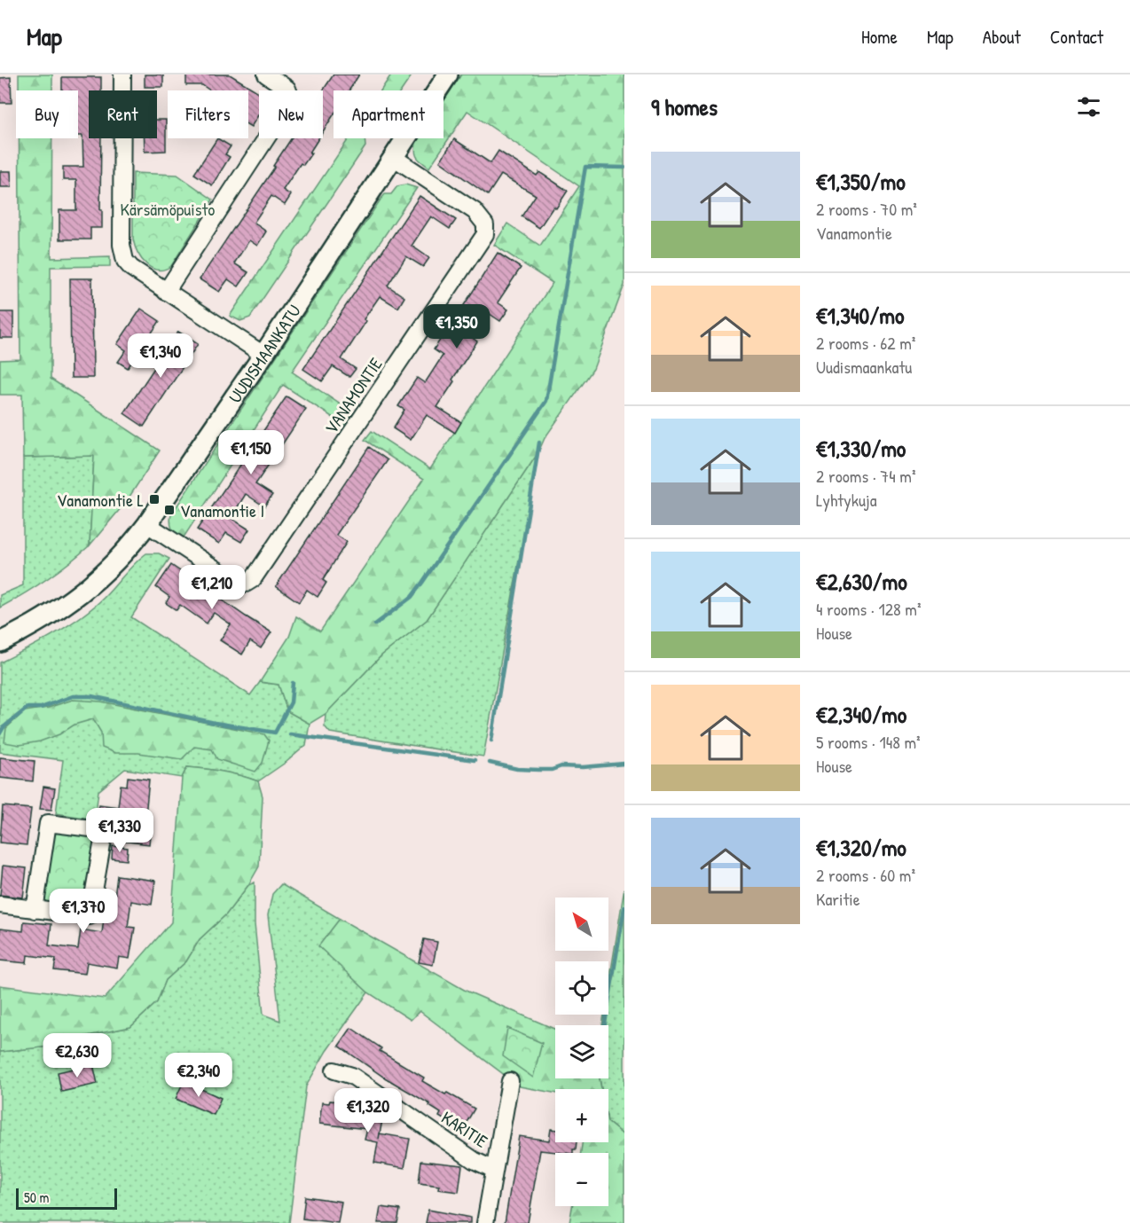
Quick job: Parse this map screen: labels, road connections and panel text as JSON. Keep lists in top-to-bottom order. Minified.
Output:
{"streets":{"street":["UUDISMAANKATU","VANAMONTIE","KARITIE"]},"crossings":[["UUDISMAANKATU","VANAMONTIE"]],"parks":["Kärsämöpuisto"],"places":{"transit":["Vanamontie L","Vanamontie I"]},"scale_bar":"50 m","north":"top left","page":{"header":"Map","nav":["Home","Map","About","Contact"],"heading":"9 homes","chip":["Buy","Rent","Filters","New","Apartment"],"list":[{"name":"€1,350/mo","note":"2 rooms · 70 m² · Vanamontie"},{"name":"€1,340/mo","note":"2 rooms · 62 m² · Uudismaankatu"},{"name":"€1,330/mo","note":"2 rooms · 74 m² · Lyhtykuja"},{"name":"€2,630/mo","note":"4 rooms · 128 m² · House"},{"name":"€2,340/mo","note":"5 rooms · 148 m² · House"},{"name":"€1,320/mo","note":"2 rooms · 60 m² · Karitie"}],"price":["€1,350","€1,340","€1,150","€1,210","€1,330","€1,370","€2,630","€2,340","€1,320"],"map_buttons":["+","−"],"scale":"50 m"}}
